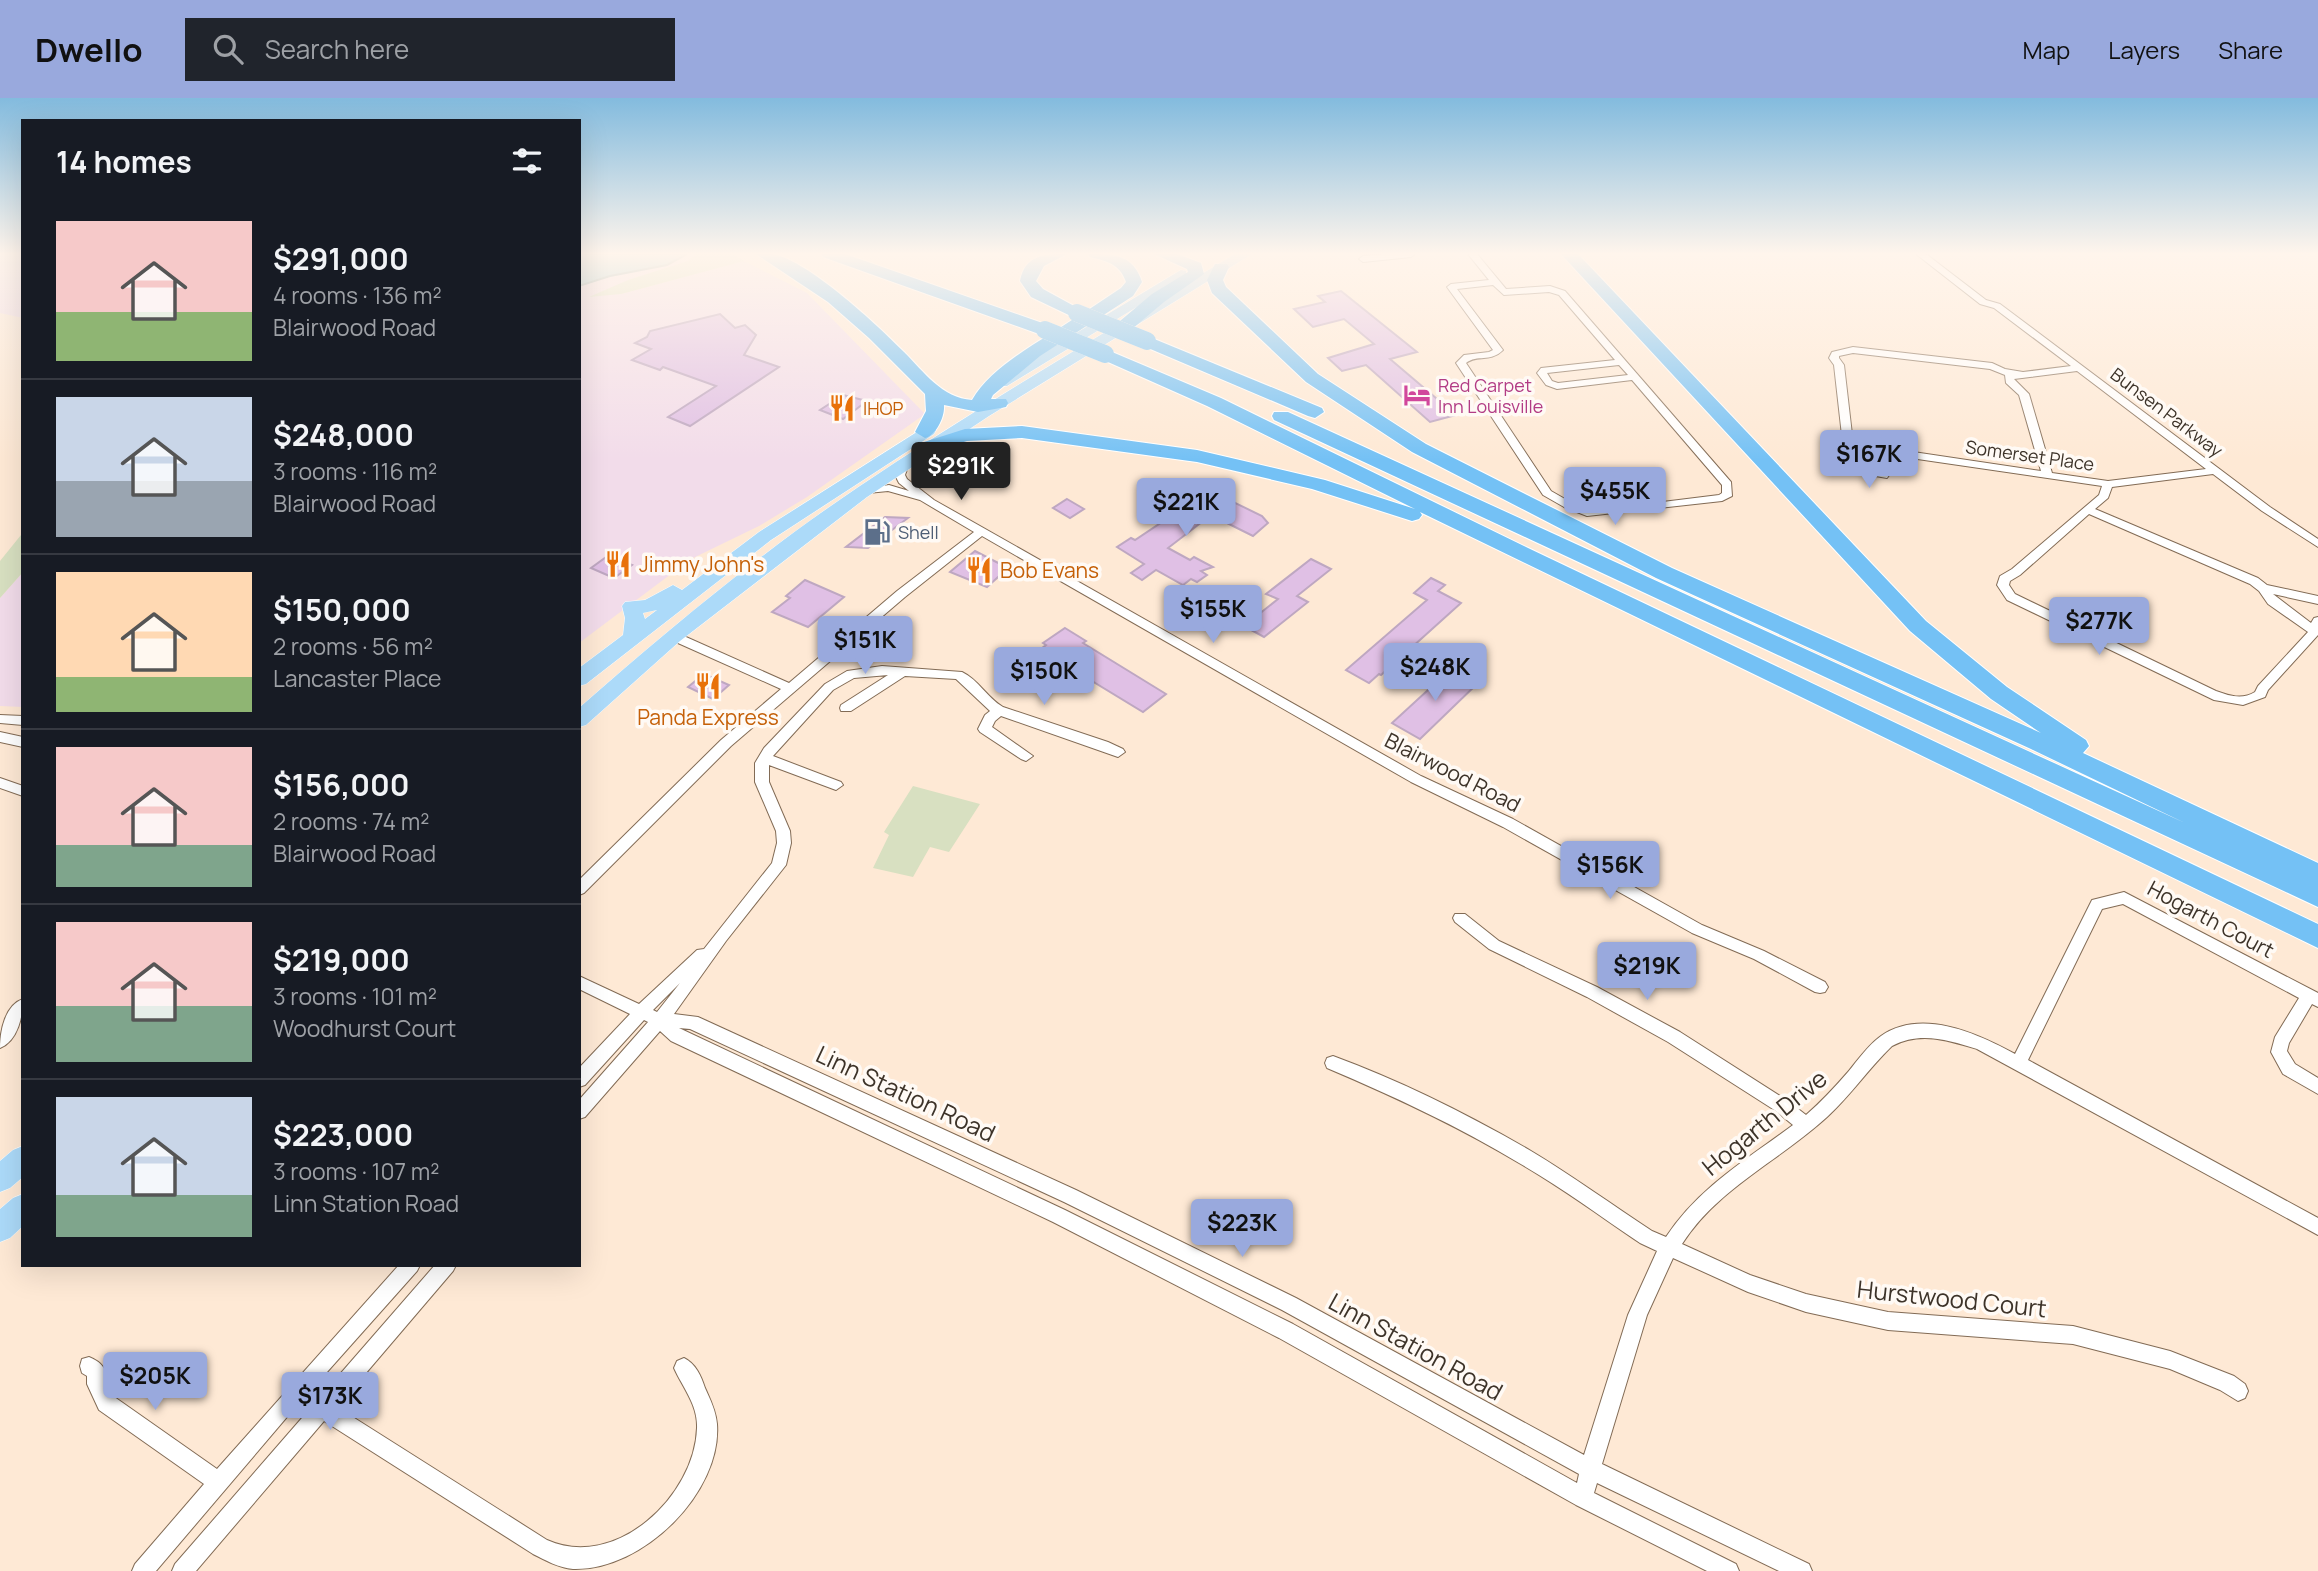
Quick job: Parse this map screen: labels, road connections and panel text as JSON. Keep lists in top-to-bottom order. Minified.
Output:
{"streets":{"street":["Bunsen Parkway","Somerset Place","Blairwood Road","Hogarth Court","Linn Station Road","Hogarth Drive","Hurstwood Court"]},"crossings":[["Bunsen Parkway","Somerset Place"],["Hogarth Court","Hogarth Drive"],["Linn Station Road","Hogarth Drive"],["Hogarth Drive","Hurstwood Court"]],"places":{"hotel":["Red Carpet Inn Louisville"],"restaurant":["IHOP","Jimmy John's","Bob Evans","Panda Express"],"fuel station":["Shell"]},"page":{"header":"Dwello","search":"Search here","nav":["Map","Layers","Share"],"heading":"14 homes","list":[{"name":"$291,000","note":"4 rooms · 136 m² · Blairwood Road"},{"name":"$248,000","note":"3 rooms · 116 m² · Blairwood Road"},{"name":"$150,000","note":"2 rooms · 56 m² · Lancaster Place"},{"name":"$156,000","note":"2 rooms · 74 m² · Blairwood Road"},{"name":"$219,000","note":"3 rooms · 101 m² · Woodhurst Court"},{"name":"$223,000","note":"3 rooms · 107 m² · Linn Station Road"}],"price":["$167K","$291K","$455K","$221K","$155K","$277K","$151K","$248K","$150K","$156K","$219K","$223K","$205K","$173K"]}}
